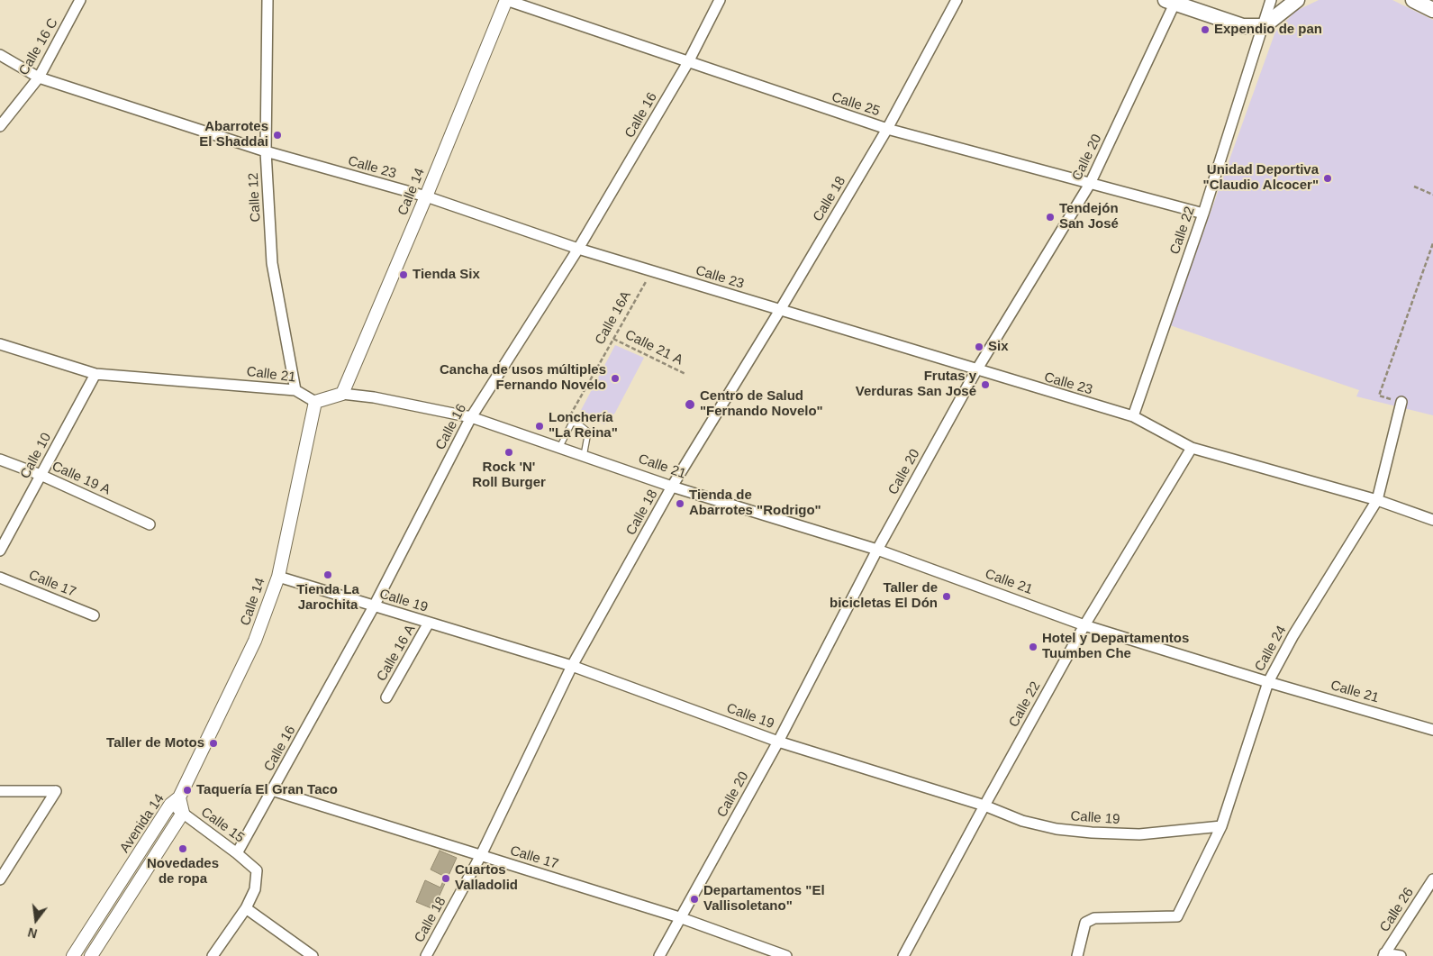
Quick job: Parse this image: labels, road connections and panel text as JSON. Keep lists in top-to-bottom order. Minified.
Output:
{"streets":{"street":["Calle 16 C","Calle 25","Calle 16","Calle 20","Calle 23","Calle 14","Calle 12","Calle 18","Calle 22","Calle 21","Calle 10","Calle 19 A","Calle 17","Calle 19","Calle 24","Calle 16 A","Avenida 14","Calle 15","Calle 26"],"path":["Calle 16A","Calle 21 A"]},"crossings":[["Calle 16 C","Calle 23"],["Calle 25","Calle 16"],["Calle 25","Calle 20"],["Calle 25","Calle 14"],["Calle 25","Calle 18"],["Calle 25","Calle 22"],["Calle 16","Calle 23"],["Calle 16","Calle 21"],["Calle 16","Calle 17"],["Calle 16","Calle 19"],["Calle 16","Calle 15"],["Calle 20","Calle 23"],["Calle 20","Calle 21"],["Calle 20","Calle 17"],["Calle 20","Calle 19"],["Calle 23","Calle 14"],["Calle 23","Calle 12"],["Calle 23","Calle 18"],["Calle 23","Calle 22"],["Calle 23","Calle 16A"],["Calle 23","Calle 24"],["Calle 14","Calle 21"],["Calle 14","Calle 19"],["Calle 14","Avenida 14"],["Calle 12","Calle 21"],["Calle 18","Calle 21"],["Calle 18","Calle 17"],["Calle 18","Calle 19"],["Calle 22","Calle 21"],["Calle 22","Calle 19"],["Calle 16A","Calle 21 A"],["Calle 21","Calle 10"],["Calle 21","Calle 24"],["Calle 10","Calle 19 A"],["Calle 19","Calle 24"],["Calle 19","Calle 16 A"],["Avenida 14","Calle 15"]],"places":["Expendio de pan","Abarrotes El Shaddai","Unidad Deportiva \"Claudio Alcocer\"","Tendejón San José","Tienda Six","Six","Cancha de usos múltiples Fernando Novelo","Frutas y Verduras San José","Centro de Salud \"Fernando Novelo\"","Lonchería \"La Reina\"","Rock 'N' Roll Burger","Tienda de Abarrotes \"Rodrigo\"","Tienda La Jarochita","Taller de bicicletas El Dón","Hotel y Departamentos Tuumben Che","Taller de Motos","Taquería El Gran Taco","Novedades de ropa","Cuartos Valladolid","Departamentos \"El Vallisoletano\""],"north":"bottom"}
